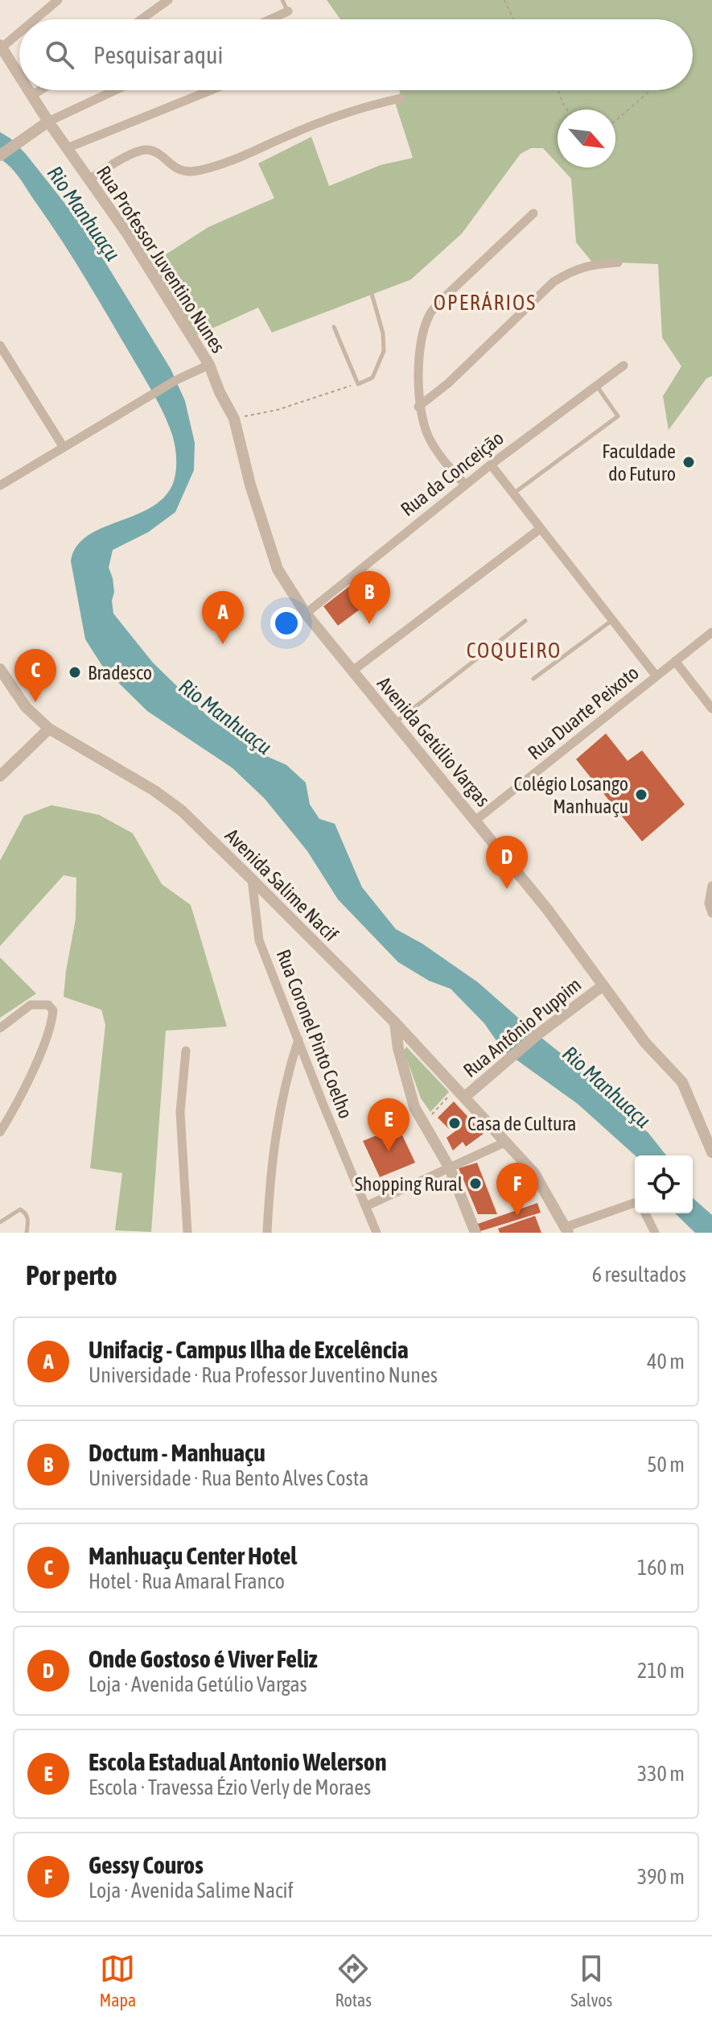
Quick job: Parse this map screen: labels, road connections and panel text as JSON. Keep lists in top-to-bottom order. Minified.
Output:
{"streets":{"street":["Rua Professor Juventino Nunes","Rua da Conceição","Rua Duarte Peixoto","Avenida Getúlio Vargas","Avenida Salime Nacif","Rua Antônio Puppim","Rua Coronel Pinto Coelho"]},"crossings":[["Rua Professor Juventino Nunes","Rua da Conceição"],["Rua Professor Juventino Nunes","Avenida Getúlio Vargas"],["Rua da Conceição","Avenida Getúlio Vargas"],["Rua Duarte Peixoto","Avenida Getúlio Vargas"],["Avenida Getúlio Vargas","Rua Antônio Puppim"],["Avenida Salime Nacif","Rua Antônio Puppim"],["Avenida Salime Nacif","Rua Coronel Pinto Coelho"]],"districts":["OPERÁRIOS","COQUEIRO"],"water":["Rio Manhuaçu"],"places":["Faculdade do Futuro","Bradesco","Colégio Losango Manhuaçu","Casa de Cultura","Shopping Rural"],"north":"bottom right","page":{"search":"Pesquisar aqui","pins":["B","A","C","D","E","F"],"heading":["Por perto","6 resultados"],"list":[{"mark":"A","name":"Unifacig - Campus Ilha de Excelência","note":"Universidade · Rua Professor Juventino Nunes","value":"40 m"},{"mark":"B","name":"Doctum - Manhuaçu","note":"Universidade · Rua Bento Alves Costa","value":"50 m"},{"mark":"C","name":"Manhuaçu Center Hotel","note":"Hotel · Rua Amaral Franco","value":"160 m"},{"mark":"D","name":"Onde Gostoso é Viver Feliz","note":"Loja · Avenida Getúlio Vargas","value":"210 m"},{"mark":"E","name":"Escola Estadual Antonio Welerson","note":"Escola · Travessa Ézio Verly de Moraes","value":"330 m"},{"mark":"F","name":"Gessy Couros","note":"Loja · Avenida Salime Nacif","value":"390 m"}],"nav":["Mapa","Rotas","Salvos"]}}
